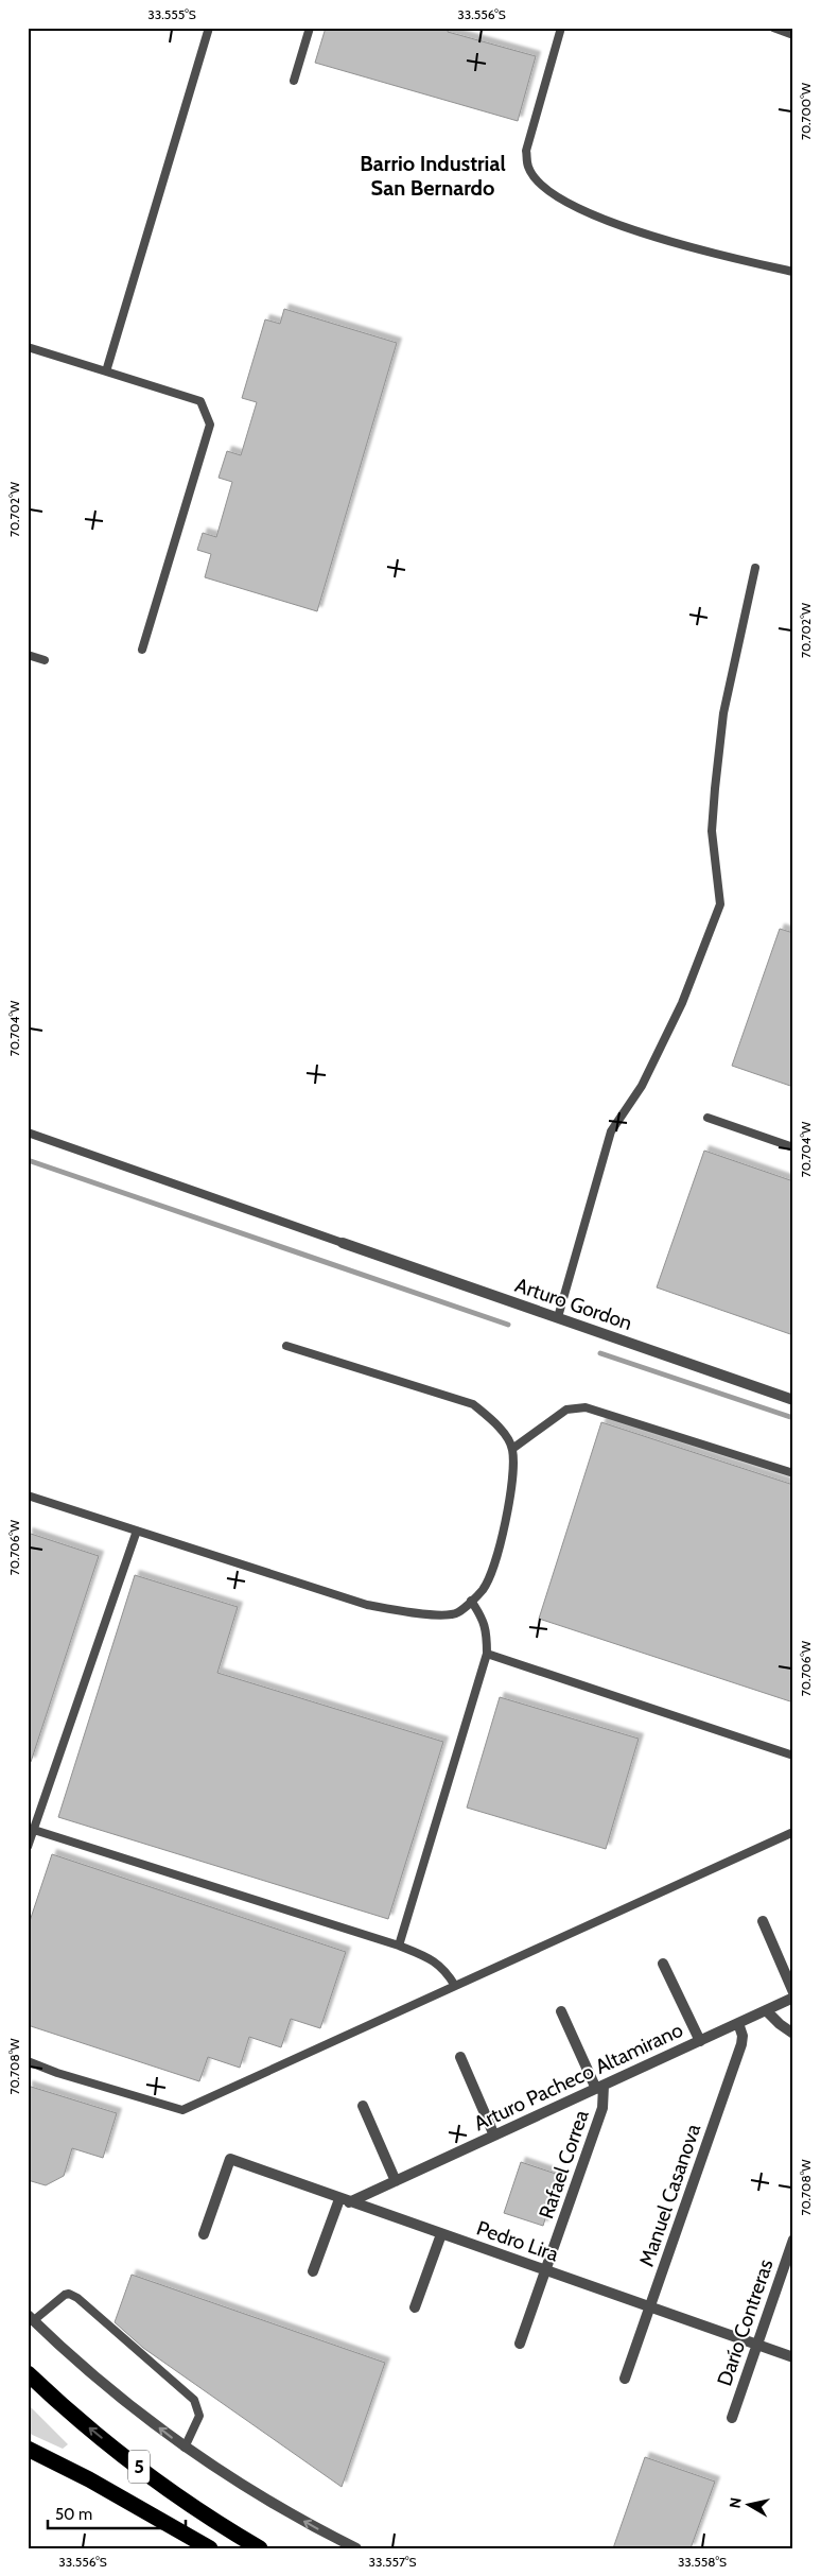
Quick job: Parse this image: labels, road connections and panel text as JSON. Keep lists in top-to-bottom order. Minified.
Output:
{"streets":{"highway":["5"],"street":["Arturo Gordon","Arturo Pacheco Altamirano","Rafael Correa","Manuel Casanova","Pedro Lira","Darío Contreras"]},"crossings":[["Arturo Pacheco Altamirano","Rafael Correa"],["Arturo Pacheco Altamirano","Manuel Casanova"],["Arturo Pacheco Altamirano","Pedro Lira"],["Rafael Correa","Pedro Lira"],["Manuel Casanova","Pedro Lira"],["Pedro Lira","Darío Contreras"]],"districts":["Barrio Industrial San Bernardo"],"scale_bar":"50 m","north":"left","coordinates":["33.555°S","33.556°S","70.700°W","70.702°W","70.704°W","70.706°W","70.708°W","33.557°S","33.558°S"]}
